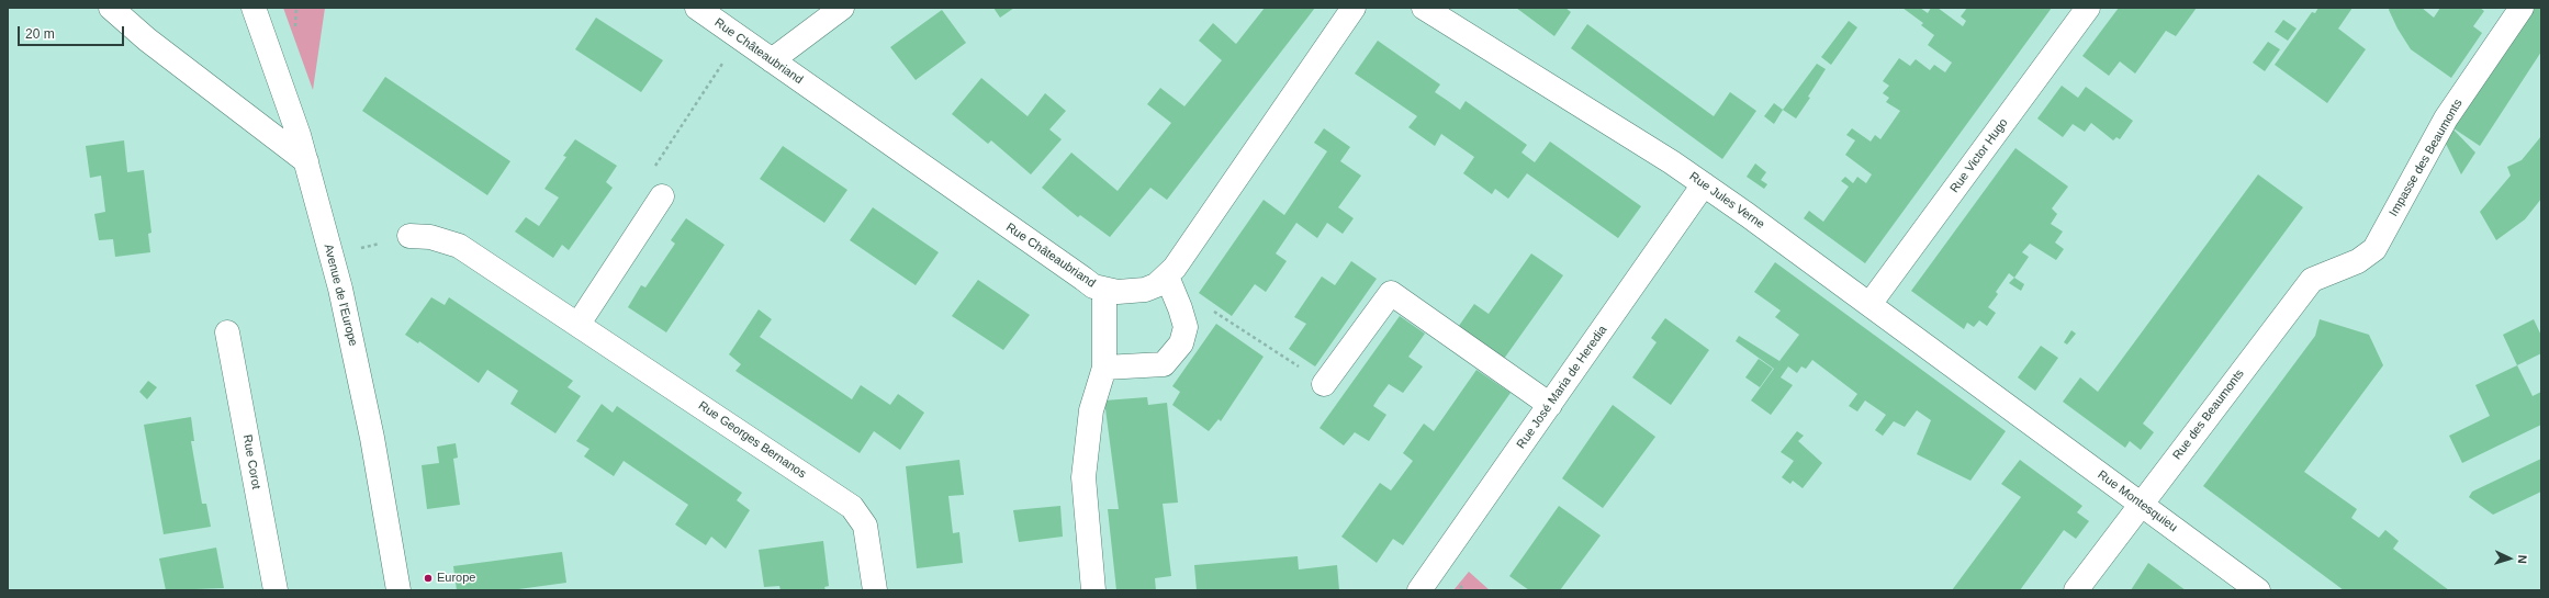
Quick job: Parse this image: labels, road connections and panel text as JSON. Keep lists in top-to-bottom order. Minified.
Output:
{"streets":{"street":["Rue Châteaubriand","Rue Victor Hugo","Impasse des Beaumonts","Rue Jules Verne","Avenue de l'Europe","Rue José Maria de Heredia","Rue des Beaumonts","Rue Georges Bernanos","Rue Corot","Rue Montesquieu"]},"crossings":[["Rue Victor Hugo","Rue Jules Verne"],["Impasse des Beaumonts","Rue des Beaumonts"],["Rue Jules Verne","Rue José Maria de Heredia"],["Rue Jules Verne","Rue Montesquieu"],["Rue des Beaumonts","Rue Montesquieu"]],"places":["Europe"],"scale_bar":"20 m","north":"right"}
